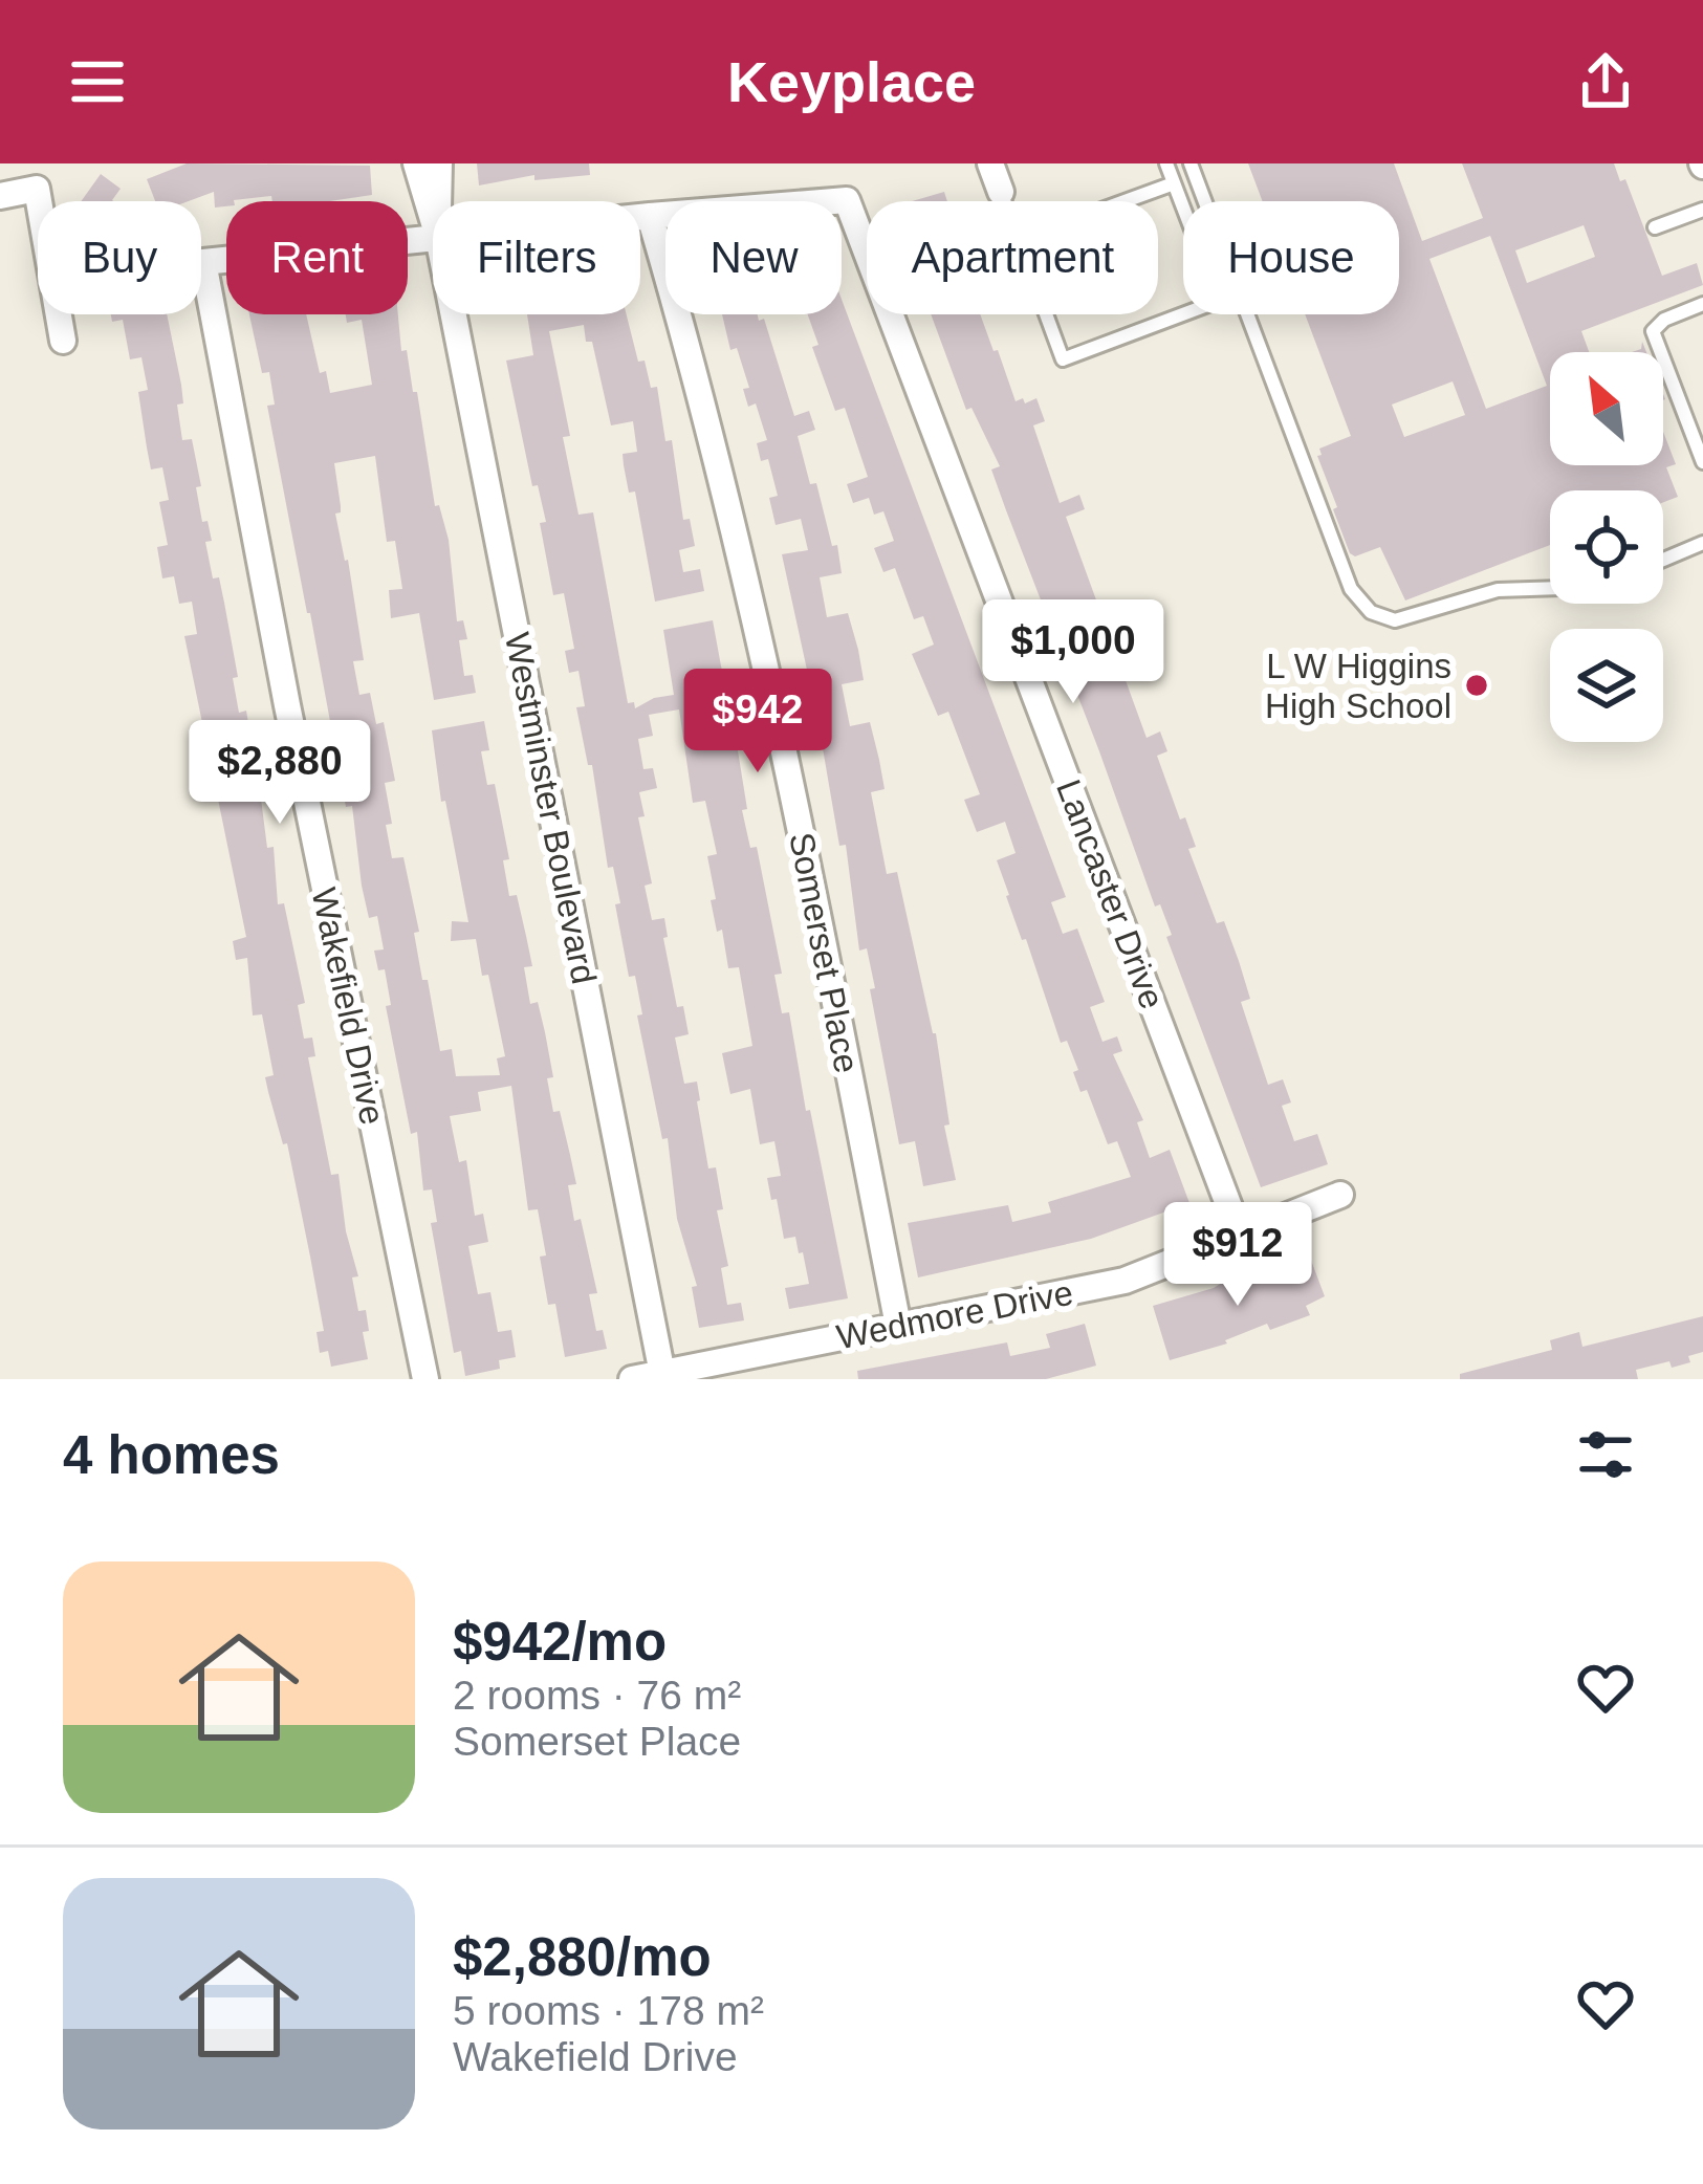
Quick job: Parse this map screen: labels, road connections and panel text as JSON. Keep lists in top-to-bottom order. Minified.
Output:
{"streets":{"street":["Westminster Boulevard","Lancaster Drive","Somerset Place","Wakefield Drive","Wedmore Drive"]},"crossings":[["Westminster Boulevard","Wedmore Drive"],["Lancaster Drive","Somerset Place"],["Lancaster Drive","Wedmore Drive"],["Somerset Place","Wedmore Drive"]],"places":["L W Higgins High School"],"north":"top left","page":{"header":"Keyplace","chip":["Buy","Rent","Filters","New","Apartment","House"],"price":["$1,000","$942","$2,880","$912"],"heading":"4 homes","list":[{"name":"$942/mo","note":"2 rooms · 76 m² · Somerset Place"},{"name":"$2,880/mo","note":"5 rooms · 178 m² · Wakefield Drive"}]}}
